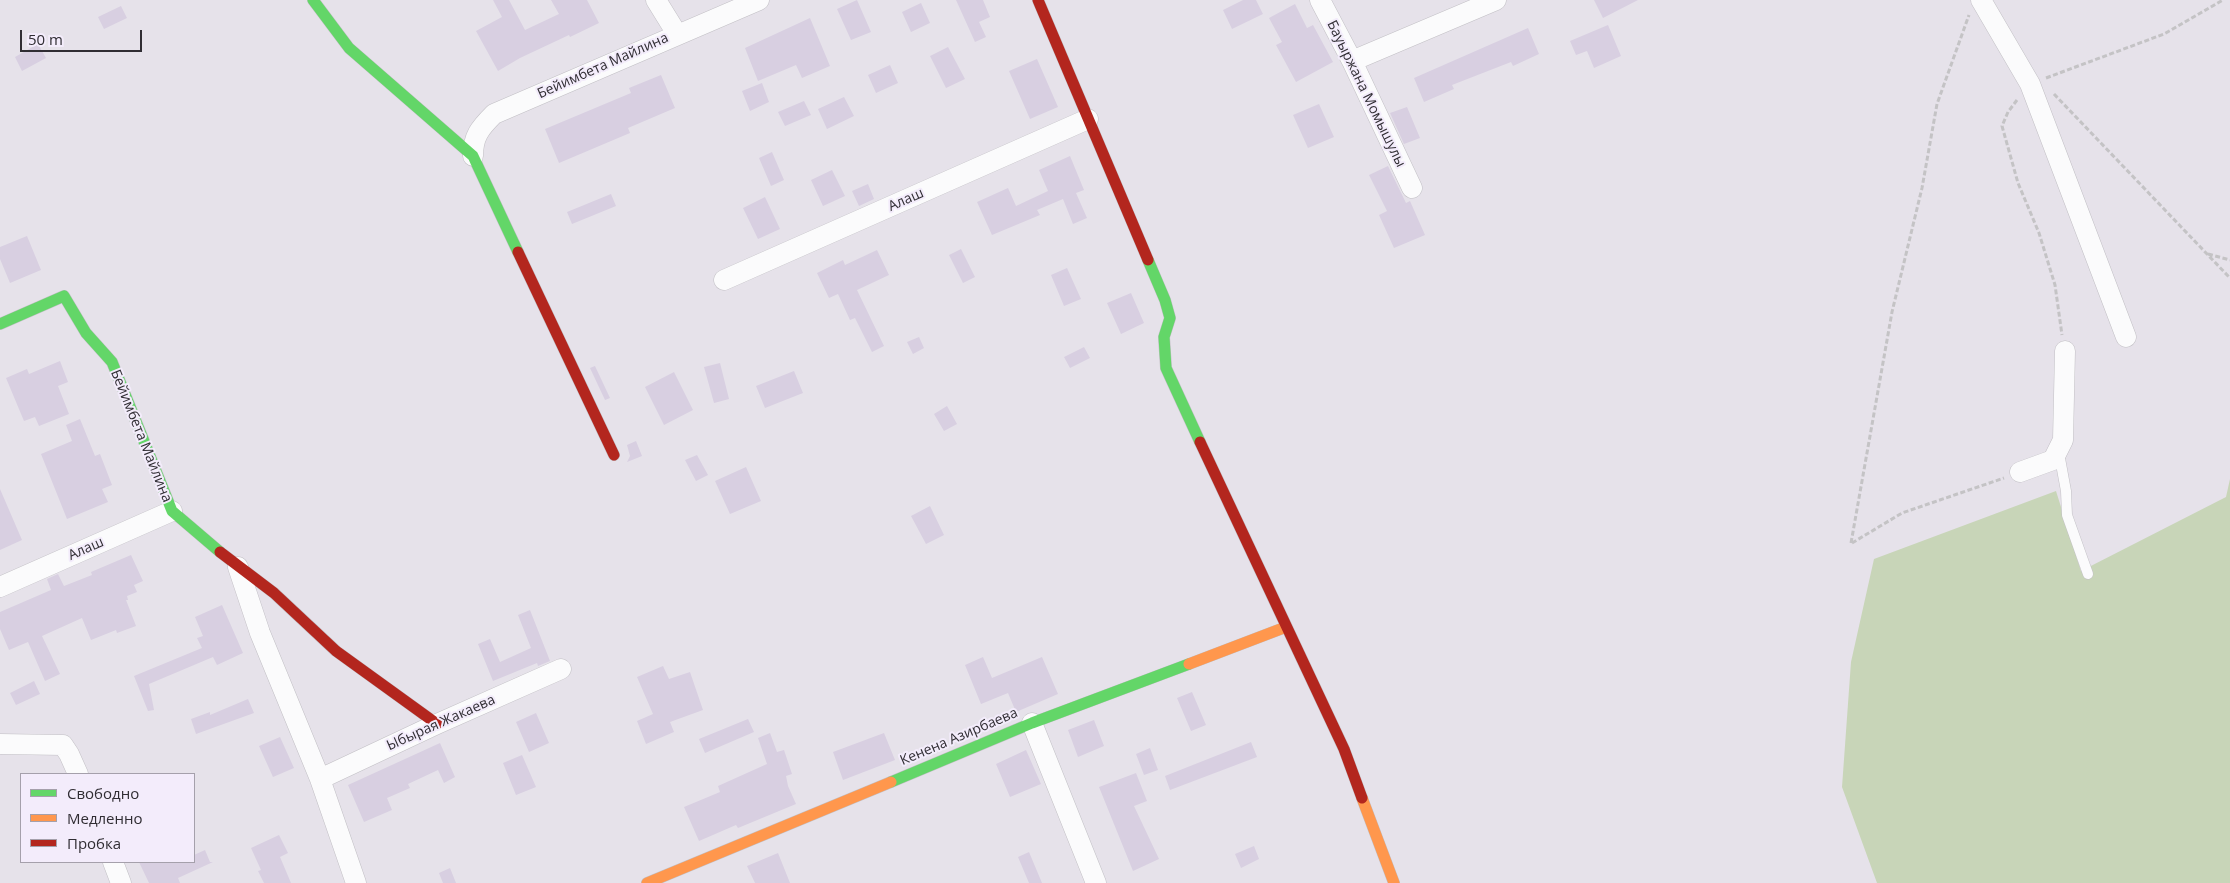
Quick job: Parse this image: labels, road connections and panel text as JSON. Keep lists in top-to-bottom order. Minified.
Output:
{"streets":{"street":["Бейимбета Майлина","Бауыржана Момышулы","Алаш","Ыбырая Жакаева","Кенена Азирбаева"]},"crossings":[["Бейимбета Майлина","Алаш"]],"legend":["Свободно","Медленно","Пробка"],"scale_bar":"50 m"}
